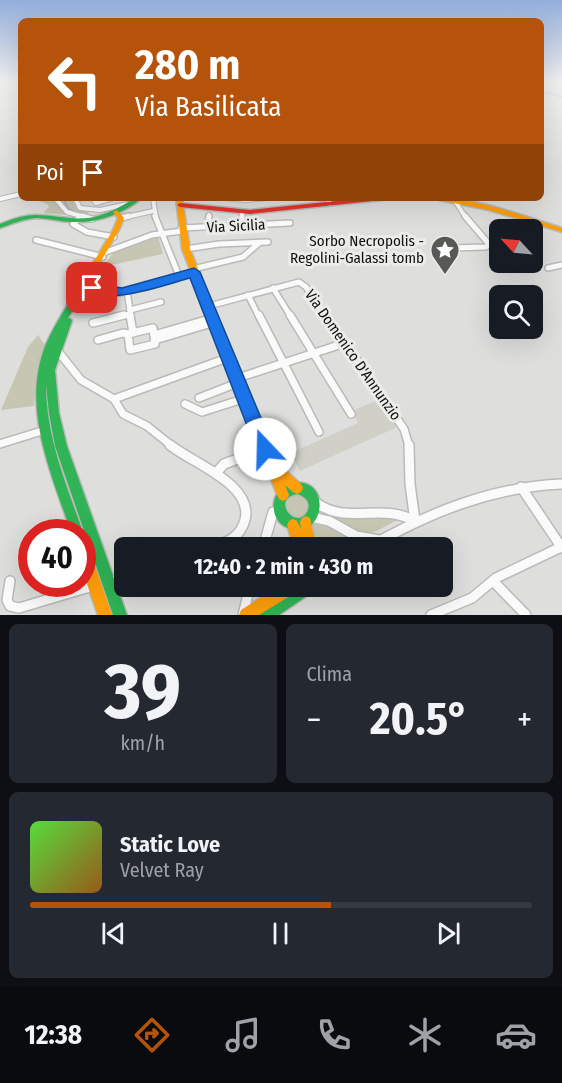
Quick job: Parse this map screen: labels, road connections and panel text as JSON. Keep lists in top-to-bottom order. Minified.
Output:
{"streets":{"street":["Via Sicilia","Via Domenico D'Annunzio"]},"places":{"place":["Sorbo Necropolis - Regolini-Galassi tomb"]},"north":"top left","page":{"turn":["280 m","Via Basilicata"],"then":"Poi","limit":"40","trip":"12:40 · 2 min · 430 m","tile":[["39","km/h"],"Clima"],"heat":["−","20.5°","+"],"song":["Static Love","Velvet Ray"],"tabs":"12:38"}}
